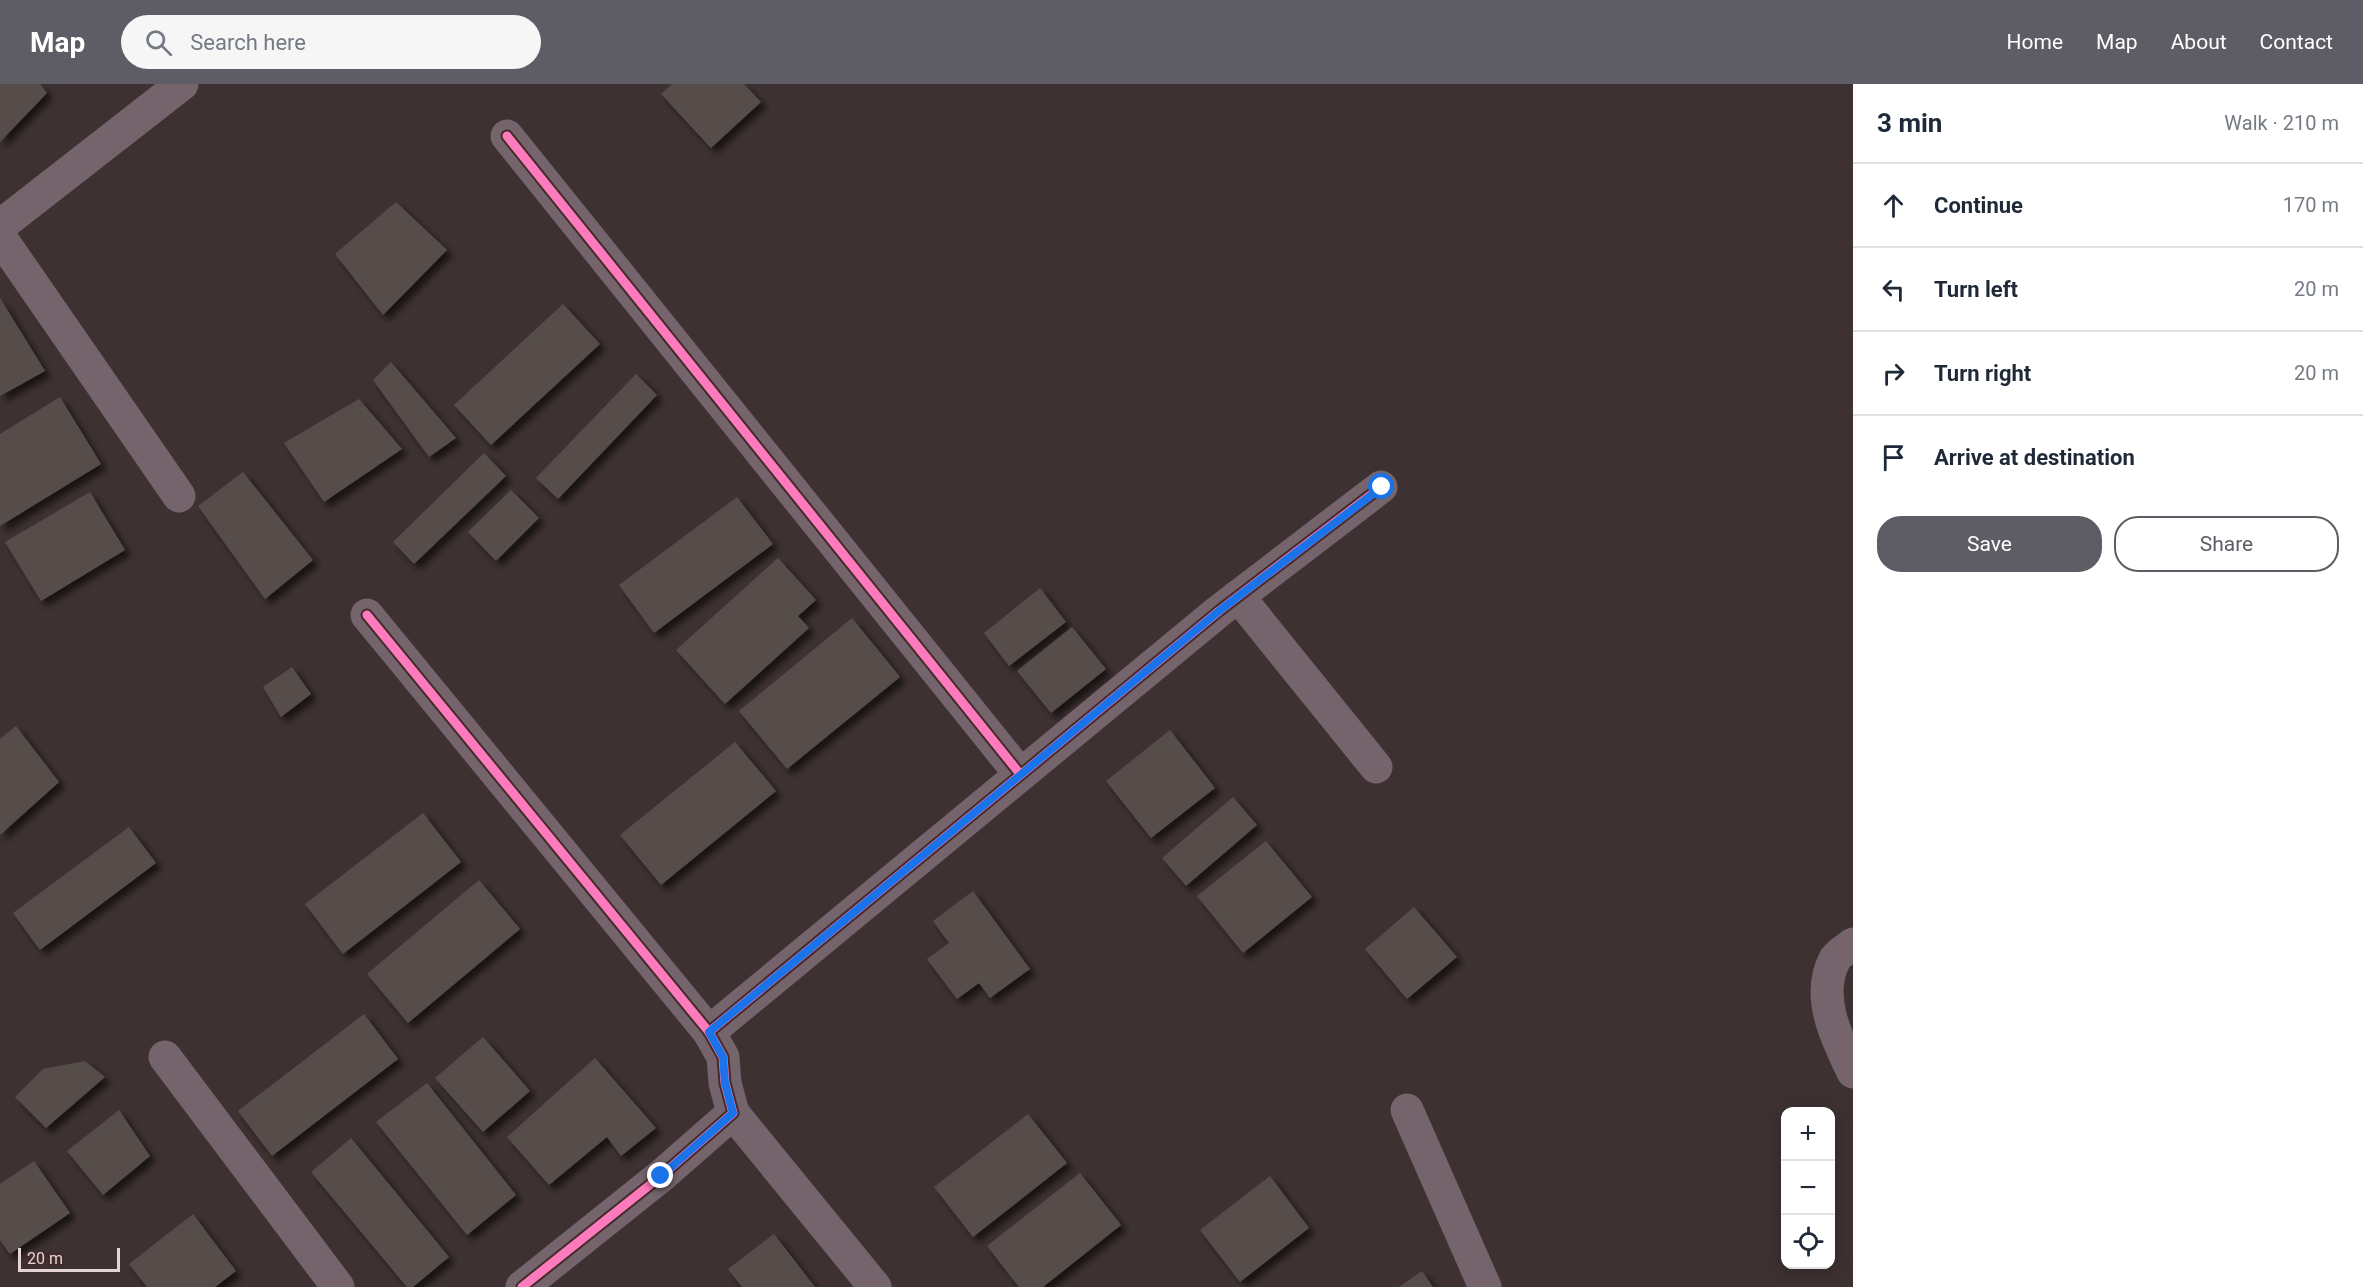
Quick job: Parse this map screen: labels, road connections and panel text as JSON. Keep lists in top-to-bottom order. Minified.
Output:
{"scale_bar":"20 m","page":{"header":"Map","search":"Search here","nav":["Home","Map","About","Contact"],"heading":["3 min","Walk · 210 m"],"list":[["Continue","170 m"],["Turn left","20 m"],["Turn right","20 m"],"Arrive at destination"],"buttons":["Save","Share"],"map_buttons":["+","−"],"scale":"20 m"}}
